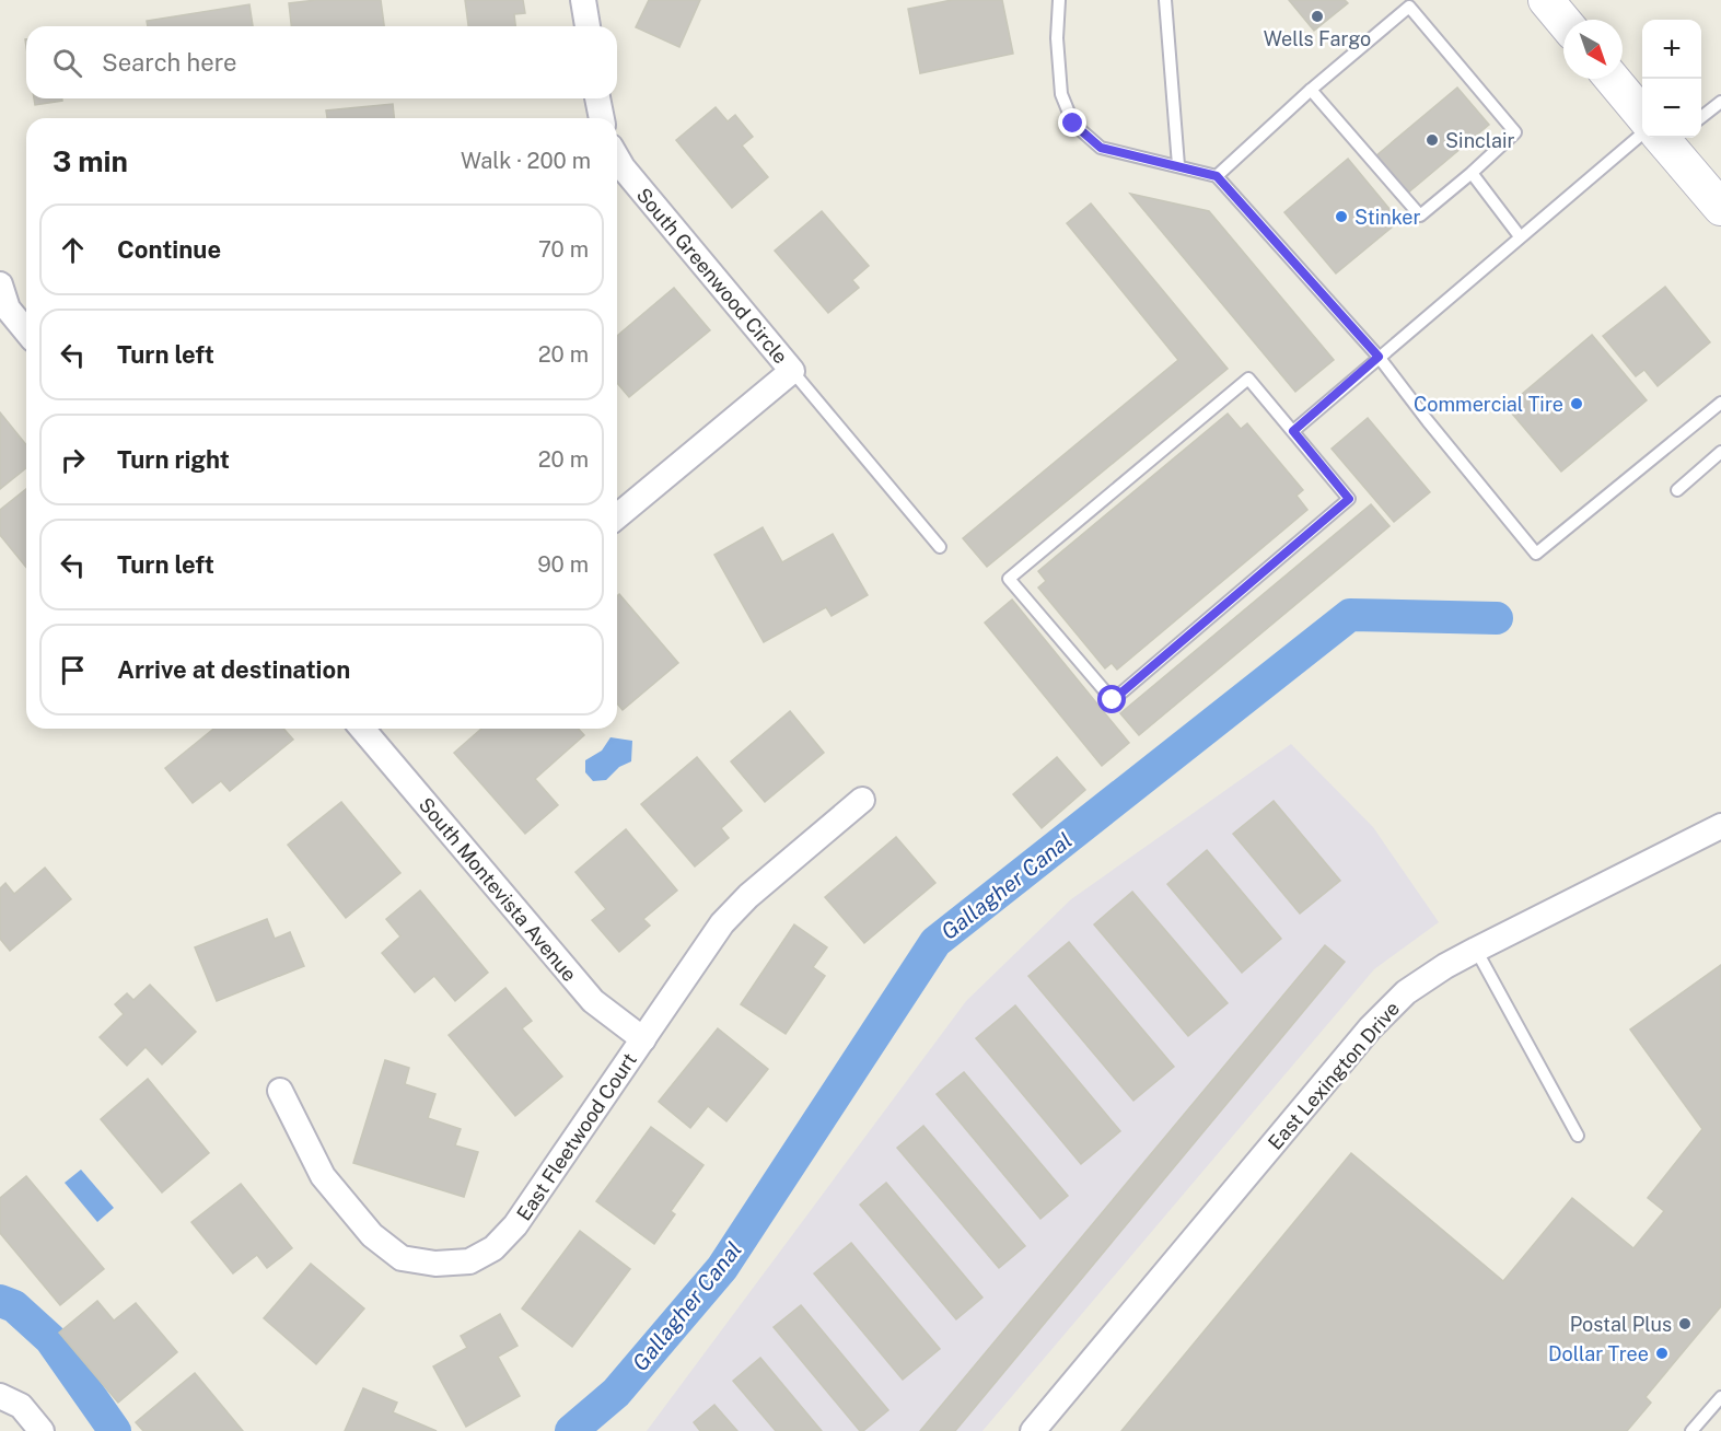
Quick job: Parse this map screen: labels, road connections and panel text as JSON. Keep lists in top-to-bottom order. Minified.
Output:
{"streets":{"street":["South Greenwood Circle","South Montevista Avenue","East Lexington Drive","East Fleetwood Court"]},"crossings":[["South Montevista Avenue","East Fleetwood Court"]],"water":["Gallagher Canal"],"places":["Wells Fargo","Sinclair","Stinker","Commercial Tire","Postal Plus","Dollar Tree"],"north":"bottom right","page":{"map_buttons":["+","−"],"search":"Search here","heading":["3 min","Walk · 200 m"],"list":[["Continue","70 m"],["Turn left","20 m"],["Turn right","20 m"],["Turn left","90 m"],"Arrive at destination"]}}
